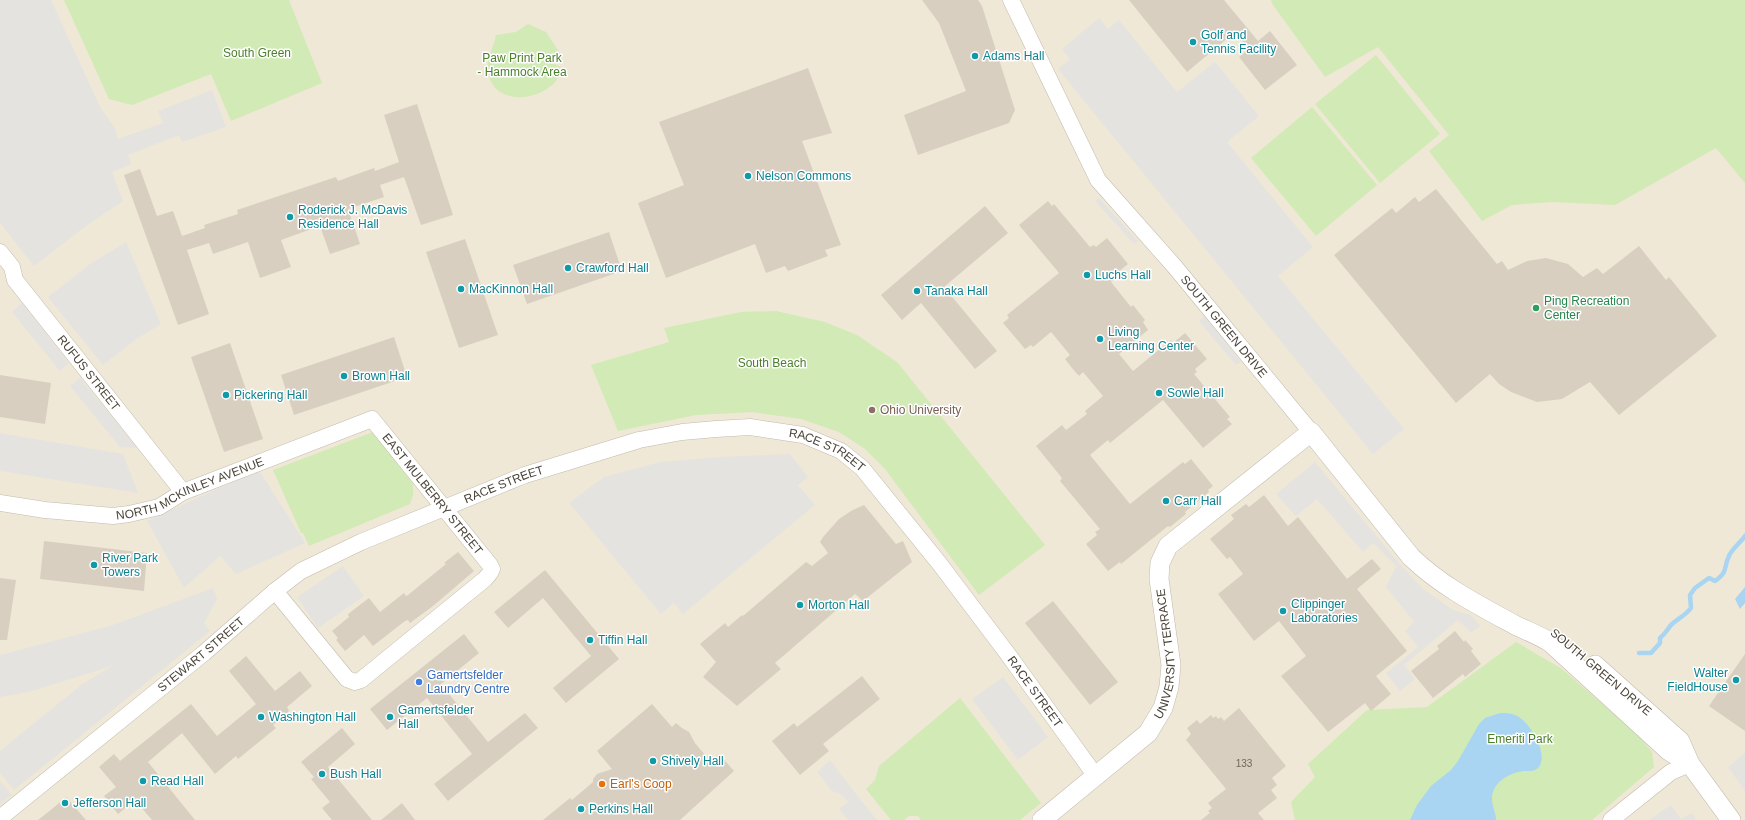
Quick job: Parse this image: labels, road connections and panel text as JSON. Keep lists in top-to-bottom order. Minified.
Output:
{"streets":{"street":["SOUTH GREEN DRIVE","RUFUS STREET","RACE STREET","NORTH MCKINLEY AVENUE","EAST MULBERRY STREET","STEWART STREET","UNIVERSITY TERRACE"]},"crossings":[["SOUTH GREEN DRIVE","UNIVERSITY TERRACE"],["RUFUS STREET","NORTH MCKINLEY AVENUE"],["RACE STREET","EAST MULBERRY STREET"],["RACE STREET","STEWART STREET"],["RACE STREET","UNIVERSITY TERRACE"],["NORTH MCKINLEY AVENUE","EAST MULBERRY STREET"],["EAST MULBERRY STREET","STEWART STREET"]],"parks":["South Green","Paw Print Park - Hammock Area","South Beach","Emeriti Park"],"places":["Golf and Tennis Facility","Adams Hall","Nelson Commons","Roderick J. McDavis Residence Hall","Crawford Hall","Luchs Hall","MacKinnon Hall","Tanaka Hall","Ping Recreation Center","Living Learning Center","Brown Hall","Sowle Hall","Pickering Hall","Ohio University","Carr Hall","River Park Towers","Morton Hall","Clippinger Laboratories","Tiffin Hall","Walter FieldHouse","Gamertsfelder Laundry Centre","Washington Hall","Gamertsfelder Hall","Shively Hall","Bush Hall","Read Hall","Earl's Coop","Jefferson Hall","Perkins Hall"],"house_numbers":["133"]}
